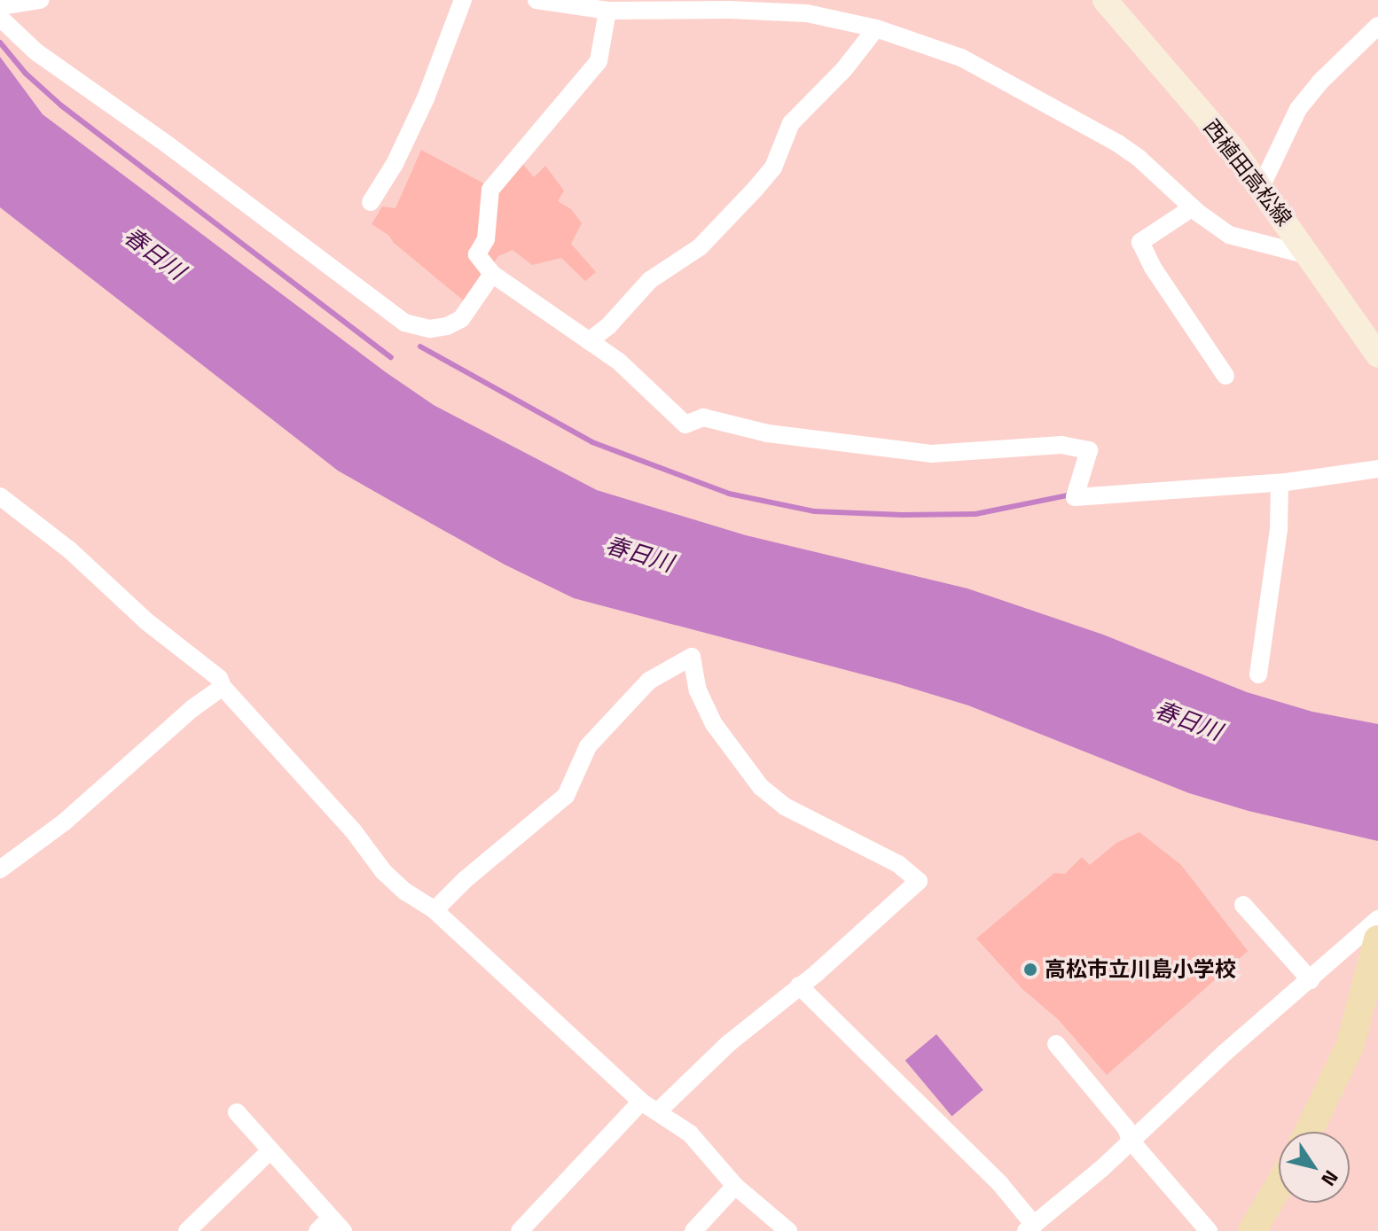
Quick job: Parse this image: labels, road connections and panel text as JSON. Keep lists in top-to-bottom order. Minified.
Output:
{"streets":{"main road":["西植田高松線"]},"water":["春日川"],"places":["高松市立川島小学校"],"north":"bottom right"}
